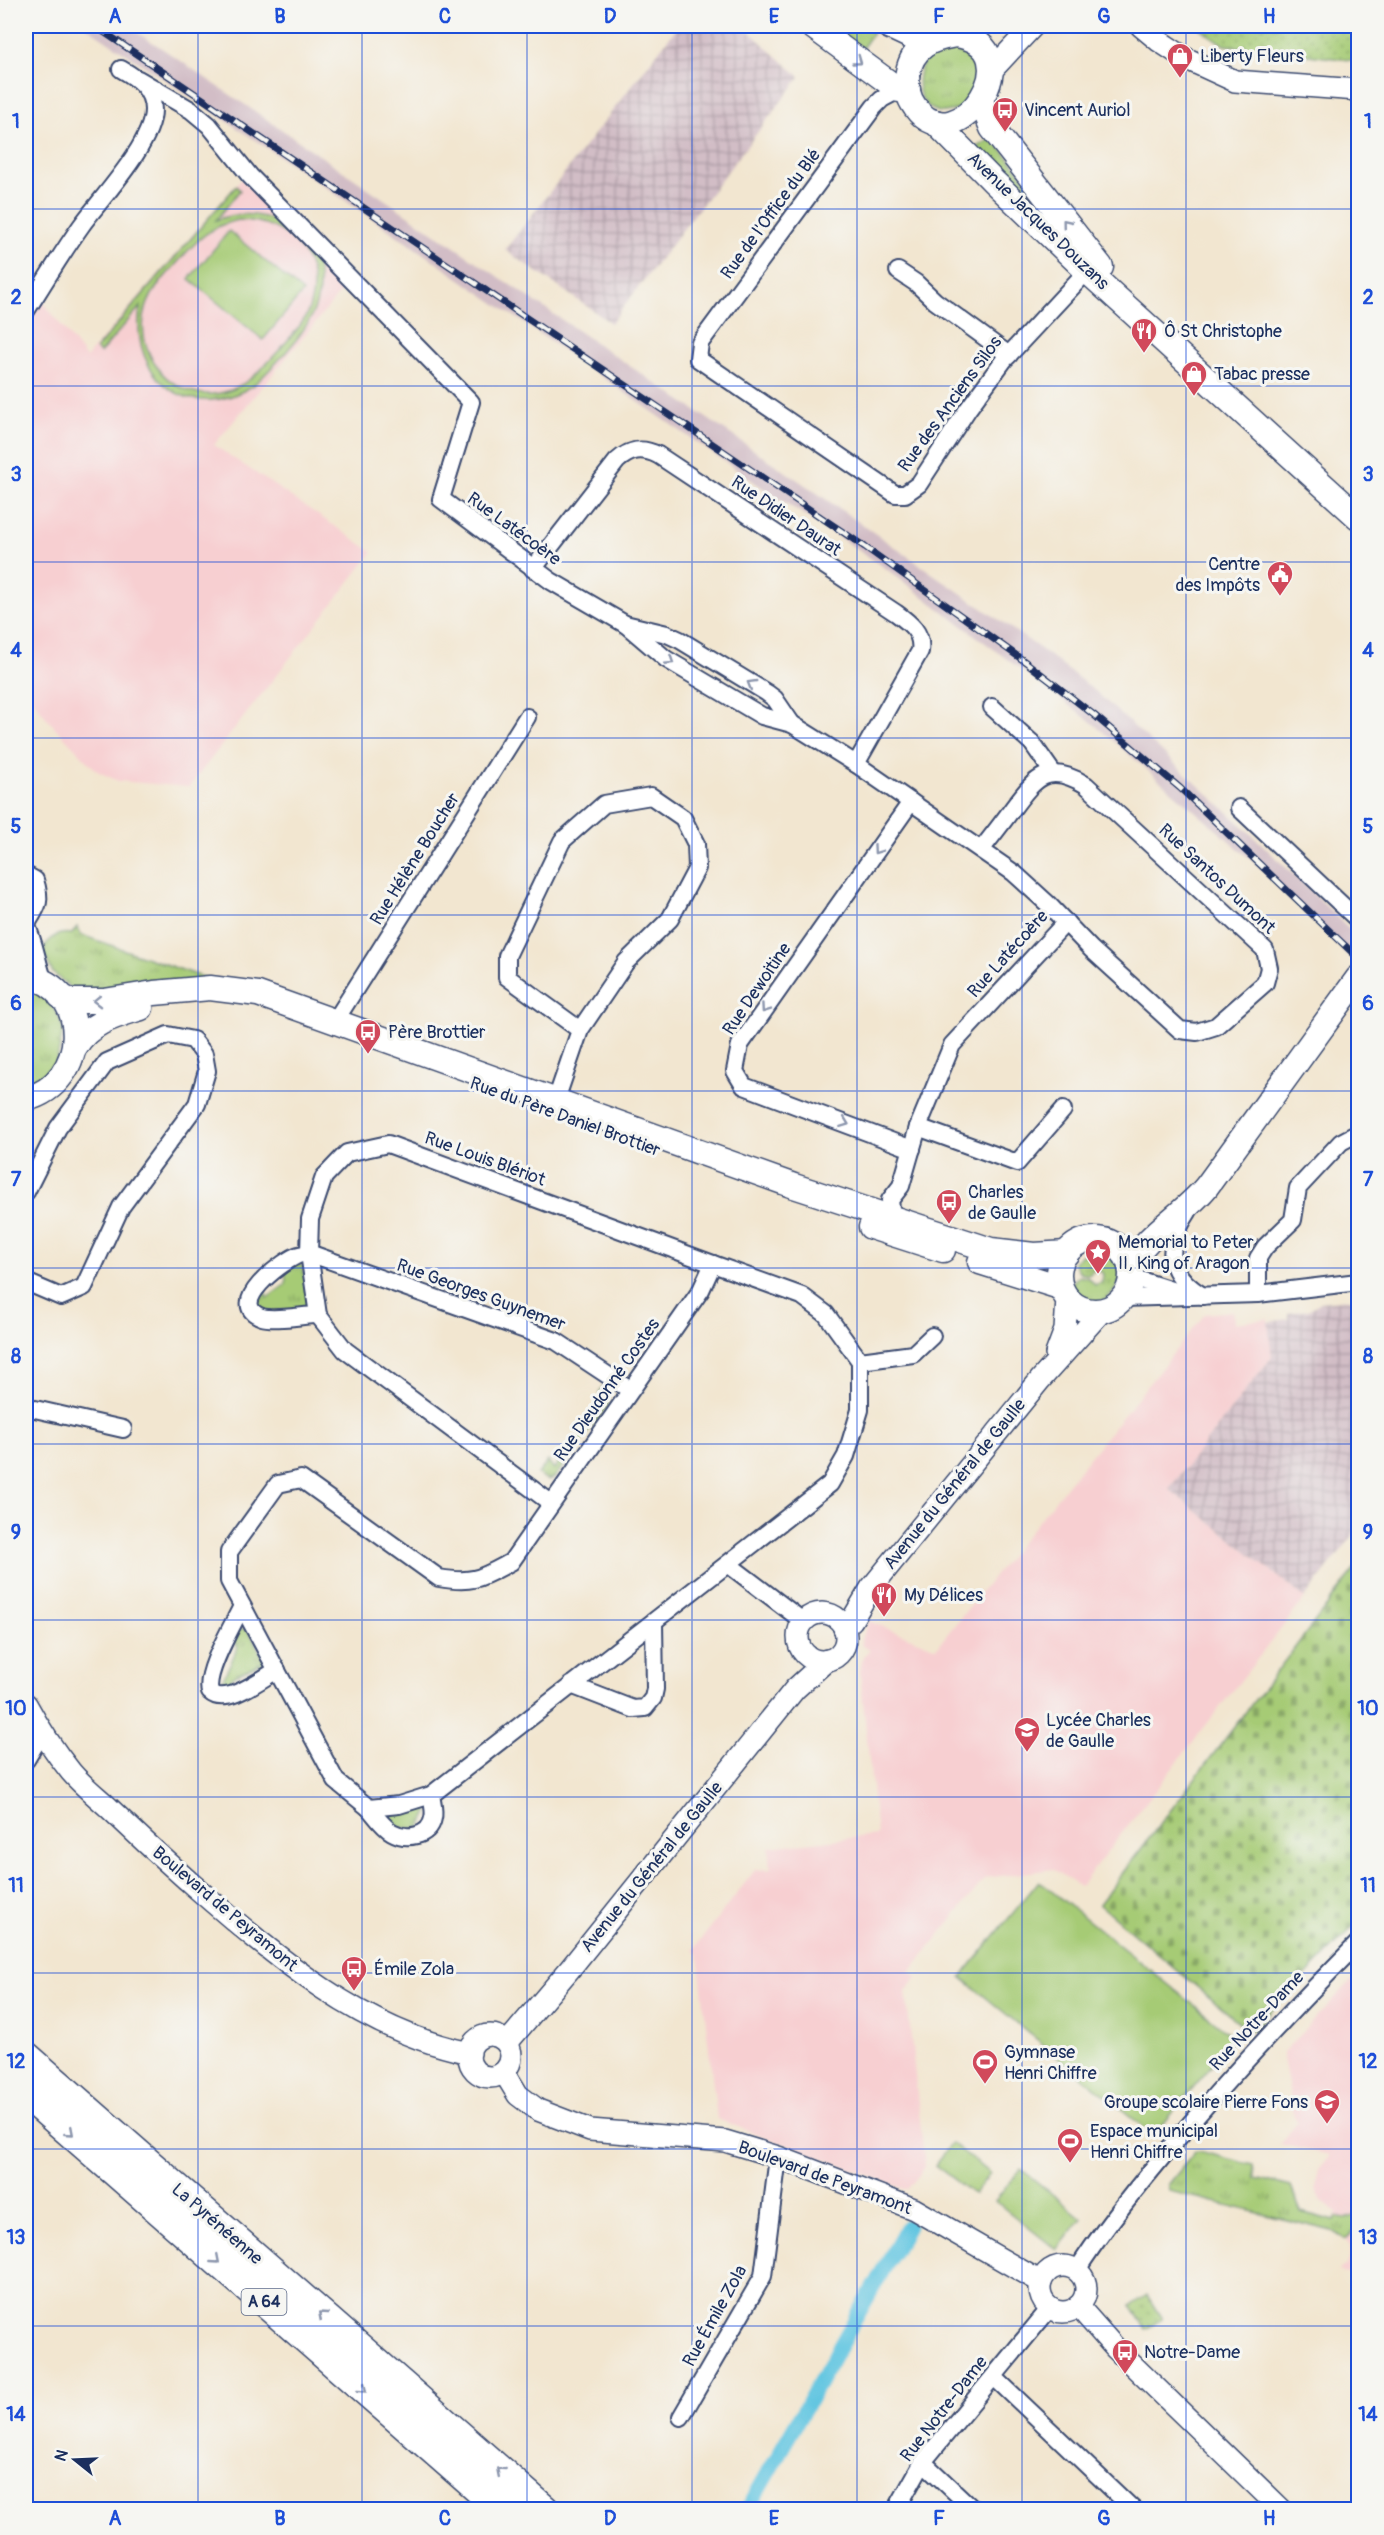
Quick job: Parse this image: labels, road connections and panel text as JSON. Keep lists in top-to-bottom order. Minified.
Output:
{"streets":{"highway":["La Pyrénéenne","A 64"],"main road":["Avenue Jacques Douzans","Rue du Père Daniel Brottier"],"street":["Rue de l'Office du Blé","Rue des Anciens Silos","Rue Didier Daurat","Rue Latécoère","Rue Hélène Boucher","Rue Santos Dumont","Rue Dewoitine","Rue Louis Blériot","Rue Georges Guynemer","Rue Dieudonné Costes","Avenue du Général de Gaulle","Boulevard de Peyramont","Rue Notre-Dame","Rue Émile Zola"]},"crossings":[["Rue de l'Office du Blé","Avenue Jacques Douzans"],["Rue de l'Office du Blé","Rue des Anciens Silos"],["Avenue Jacques Douzans","Rue des Anciens Silos"],["Rue Didier Daurat","Rue Latécoère"],["Rue Latécoère","Rue Santos Dumont"],["Rue Latécoère","Rue Dewoitine"],["Rue Latécoère","Rue du Père Daniel Brottier"],["Rue Hélène Boucher","Rue du Père Daniel Brottier"],["Rue Louis Blériot","Rue Georges Guynemer"],["Rue Louis Blériot","Rue Dieudonné Costes"],["Rue Georges Guynemer","Rue Dieudonné Costes"],["Avenue du Général de Gaulle","Boulevard de Peyramont"],["Boulevard de Peyramont","Rue Notre-Dame"],["Boulevard de Peyramont","Rue Émile Zola"]],"places":{"shop":["Liberty Fleurs","Tabac presse"],"bus stop":["Vincent Auriol","Père Brottier","Charles de Gaulle","Émile Zola","Notre-Dame"],"restaurant":["Ô St Christophe","My Délices"],"public building":["Centre des Impôts"],"place":["Memorial to Peter II, King of Aragon"],"school or university":["Lycée Charles de Gaulle","Groupe scolaire Pierre Fons"],"sports":["Gymnase Henri Chiffre","Espace municipal Henri Chiffre"]},"north":"left","grid":{"columns":["A","B","C","D","E","F","G","H"],"rows":["1","2","3","4","5","6","7","8","9","10","11","12","13","14"]}}
